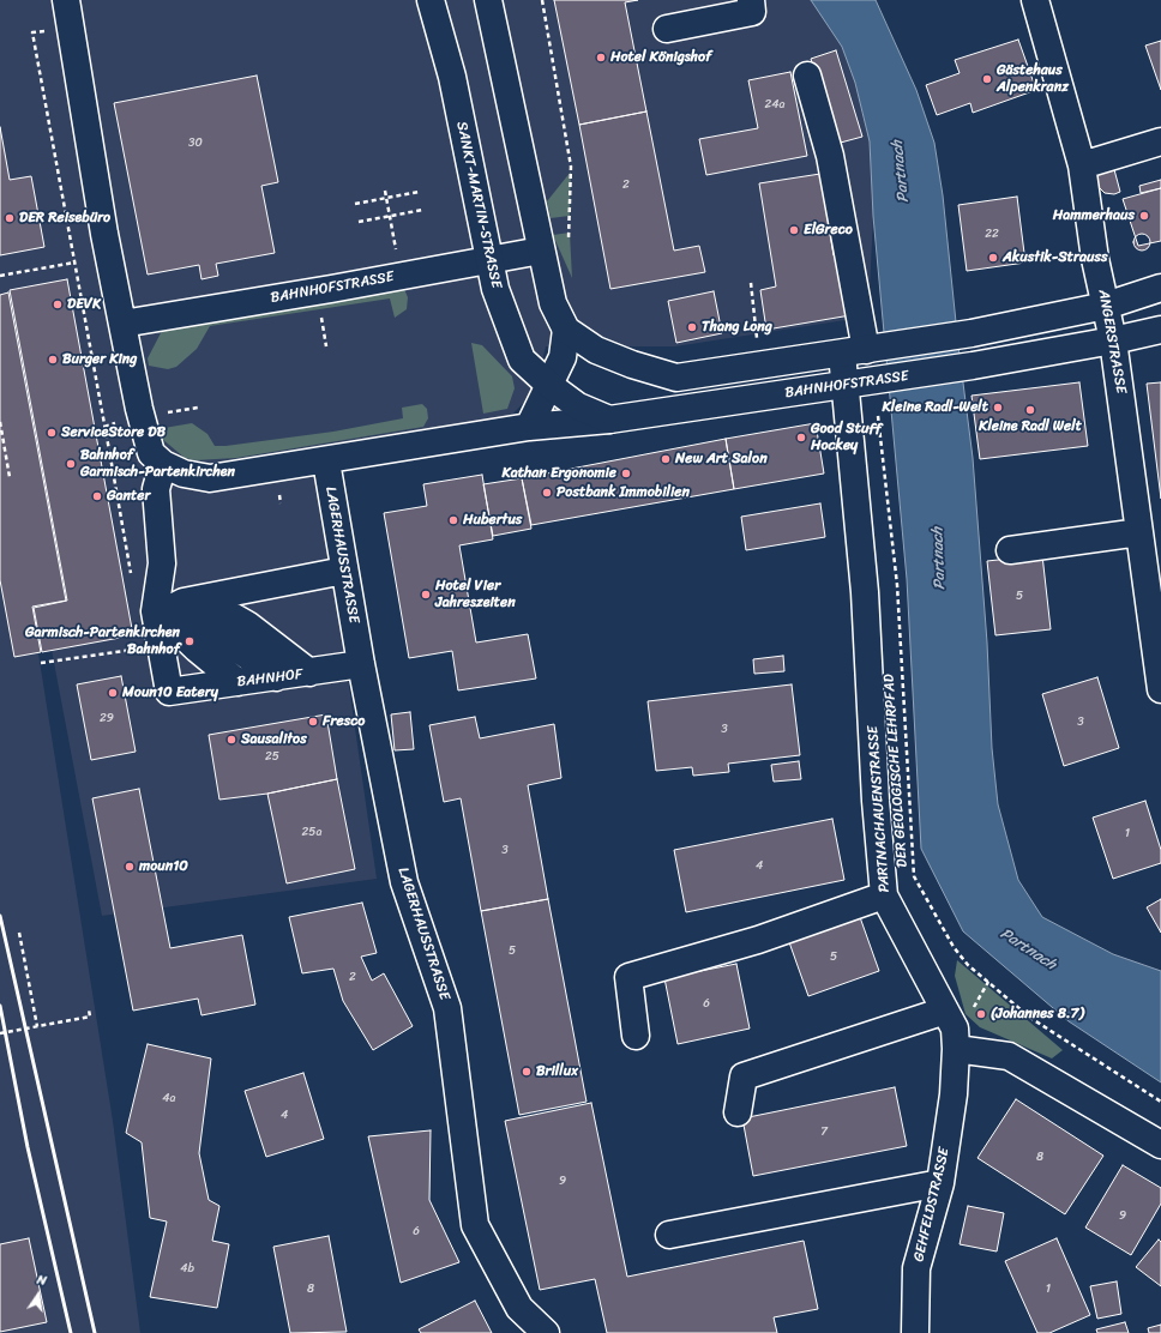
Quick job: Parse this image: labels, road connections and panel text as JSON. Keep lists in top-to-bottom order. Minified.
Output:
{"streets":{"street":["SANKT-MARTIN-STRASSE","BAHNHOFSTRASSE","ANGERSTRASSE","LAGERHAUSSTRASSE","BAHNHOF","PARTNACHAUENSTRASSE","GEHFELDSTRASSE"],"path":["DER GEOLOGISCHE LEHRPFAD"]},"crossings":[["SANKT-MARTIN-STRASSE","BAHNHOFSTRASSE"],["BAHNHOFSTRASSE","ANGERSTRASSE"],["BAHNHOFSTRASSE","LAGERHAUSSTRASSE"],["BAHNHOFSTRASSE","DER GEOLOGISCHE LEHRPFAD"],["BAHNHOFSTRASSE","PARTNACHAUENSTRASSE"],["LAGERHAUSSTRASSE","BAHNHOF"],["DER GEOLOGISCHE LEHRPFAD","PARTNACHAUENSTRASSE"],["PARTNACHAUENSTRASSE","GEHFELDSTRASSE"]],"water":["Partnach"],"places":["Hotel Königshof","Gästehaus Alpenkranz","Hammerhaus","DER Reisebüro","ElGreco","Akustik-Strauss","DEVK","Thang Long","Burger King","Kleine Radl-Welt","Kleine Radl Welt","ServiceStore DB","Good Stuff Hockey","New Art Salon","Bahnhof Garmisch-Partenkirchen","Kathan Ergonomie","Postbank Immobilien","Ganter","Hubertus","Hotel Vier Jahreszeiten","Garmisch-Partenkirchen Bahnhof","Moun10 Eatery","Fresco","Sausalitos","moun10","(Johannes 8.7)","Brillux"],"house_numbers":["24a","30","2","22","5","29","3","3","25","25a","1","3","4","5","5","2","6","4a","4","7","8","9","9","6","4b","8","1"],"north":"top"}
